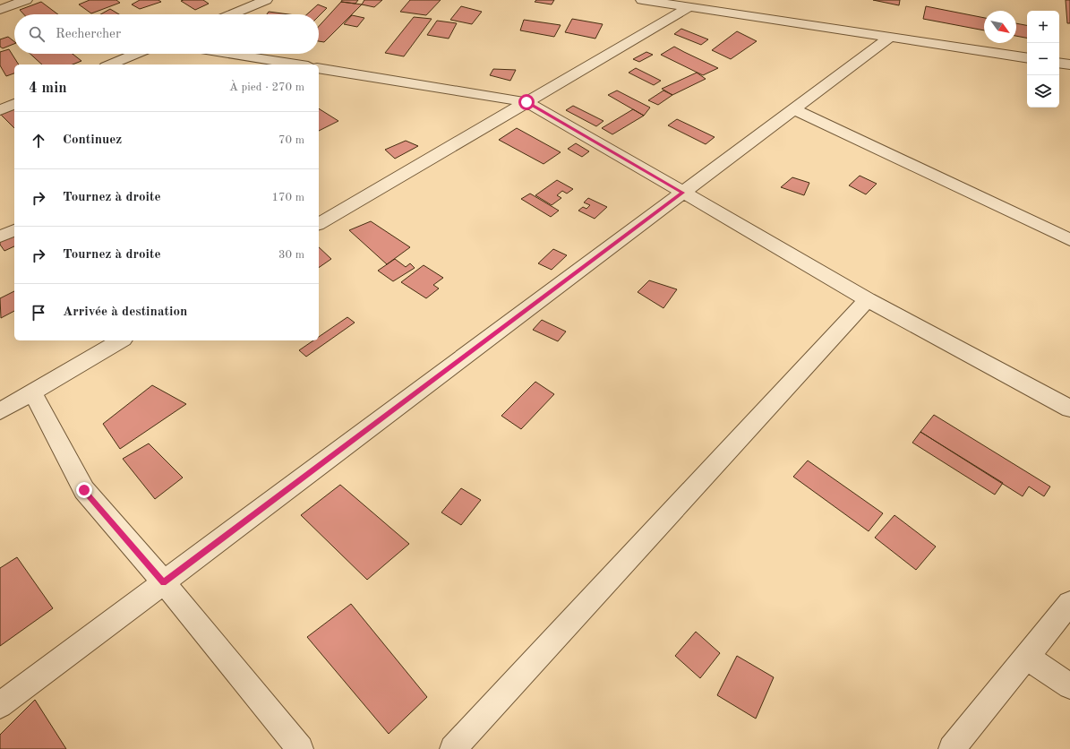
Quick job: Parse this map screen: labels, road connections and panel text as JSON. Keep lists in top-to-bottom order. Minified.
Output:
{"north":"bottom right","page":{"map_buttons":["+","−"],"search":"Rechercher","heading":["4 min","À pied · 270 m"],"list":[["Continuez","70 m"],["Tournez à droite","170 m"],["Tournez à droite","30 m"],"Arrivée à destination"]}}
